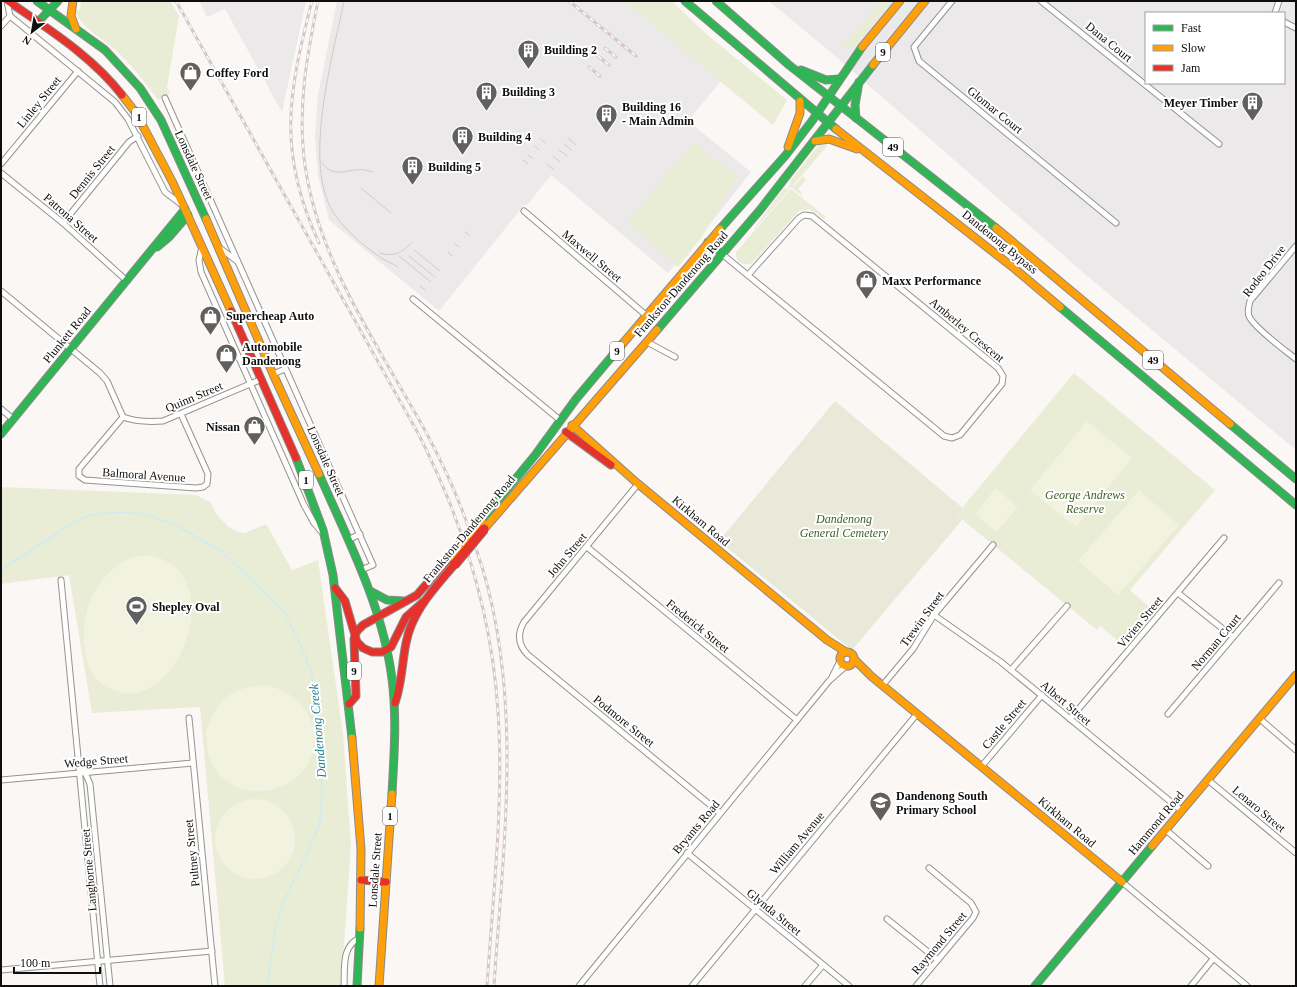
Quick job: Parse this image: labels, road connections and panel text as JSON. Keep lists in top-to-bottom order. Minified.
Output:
{"streets":{"main road":["9","1","49","Lonsdale Street","Dandenong Bypass","Frankston-Dandenong Road","Plunkett Road","Kirkham Road","Hammond Road"],"street":["Dana Court","Linley Street","Glomar Court","Dennis Street","Patrona Street","Maxwell Street","Rodeo Drive","Amberley Crescent","Quinn Street","Balmoral Avenue","John Street","Trewin Street","Vivien Street","Frederick Street","Norman Court","Albert Street","Podmore Street","Castle Street","Wedge Street","Lenaro Street","Bryants Road","William Avenue","Pultney Street","Langhorne Street","Glynda Street","Raymond Street"]},"crossings":[["9","Lonsdale Street"],["9","Frankston-Dandenong Road"],["Linley Street","Lonsdale Street"],["1","Lonsdale Street"],["Lonsdale Street","Dennis Street"],["Lonsdale Street","Frankston-Dandenong Road"],["Lonsdale Street","Plunkett Road"],["Lonsdale Street","Quinn Street"],["Dennis Street","Patrona Street"],["Patrona Street","Plunkett Road"],["Dandenong Bypass","Frankston-Dandenong Road"],["Maxwell Street","Frankston-Dandenong Road"],["Frankston-Dandenong Road","Amberley Crescent"],["Frankston-Dandenong Road","Kirkham Road"],["Quinn Street","Balmoral Avenue"],["Kirkham Road","John Street"],["Kirkham Road","Trewin Street"],["Kirkham Road","Castle Street"],["Kirkham Road","Hammond Road"],["Kirkham Road","Bryants Road"],["Kirkham Road","William Avenue"],["John Street","Frederick Street"],["John Street","Podmore Street"],["Trewin Street","Albert Street"],["Vivien Street","Albert Street"],["Frederick Street","Bryants Road"],["Albert Street","Castle Street"],["Albert Street","Hammond Road"],["Podmore Street","Bryants Road"],["Wedge Street","Pultney Street"],["Wedge Street","Langhorne Street"],["Lenaro Street","Hammond Road"],["Bryants Road","Glynda Street"],["William Avenue","Glynda Street"]],"water":["Dandenong Creek"],"parks":["George Andrews Reserve","Dandenong General Cemetery"],"places":{"building":["Building 2","Building 3","Meyer Timber","Building 16 - Main Admin","Building 4","Building 5"],"shop":["Coffey Ford","Maxx Performance","Supercheap Auto","Automobile Dandenong","Nissan"],"sports":["Shepley Oval"],"school or university":["Dandenong South Primary School"]},"legend":["Fast","Slow","Jam"],"scale_bar":"100 m","north":"bottom left"}
